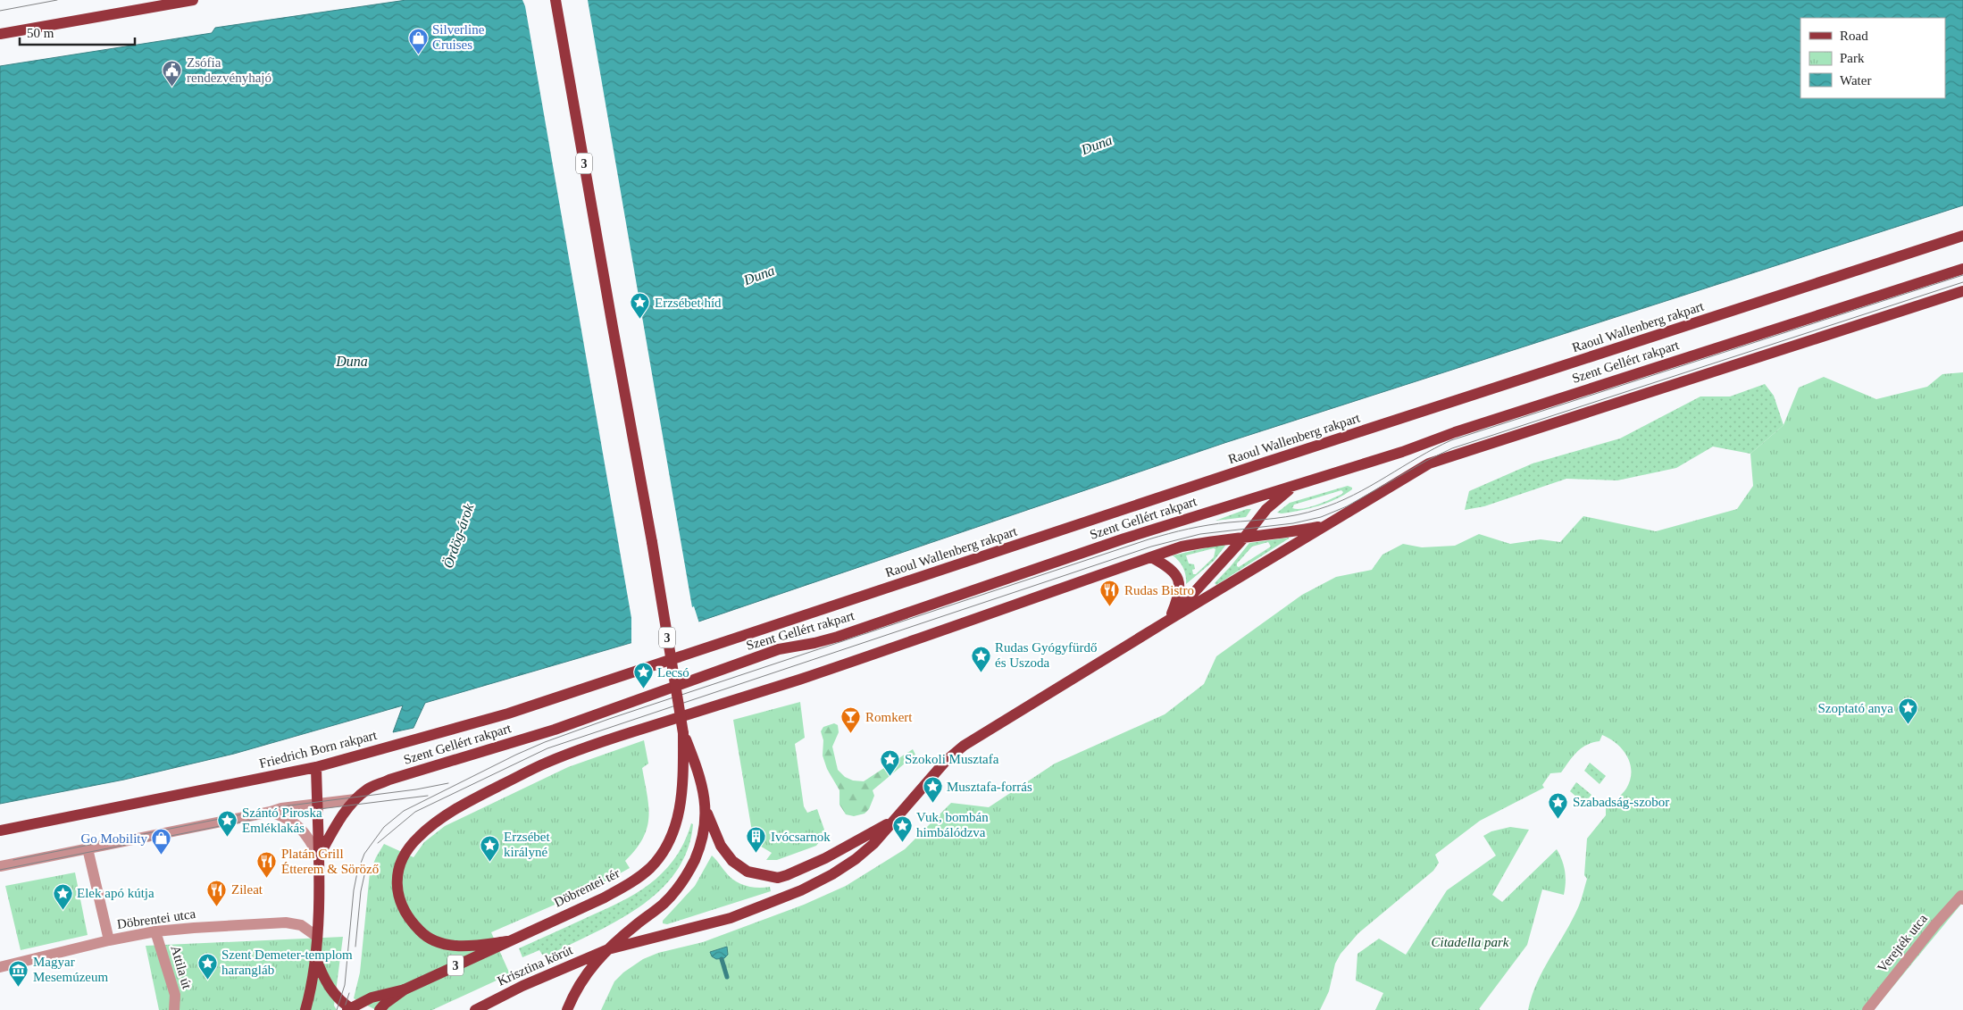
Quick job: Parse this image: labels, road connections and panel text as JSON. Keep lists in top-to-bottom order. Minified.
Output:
{"streets":{"main road":["3","Raoul Wallenberg rakpart","Szent Gellért rakpart","Friedrich Born rakpart","Döbrentei tér","Krisztina körút"],"street":["Döbrentei utca","Verejték utca","Attila út"]},"crossings":[["3","Szent Gellért rakpart"],["3","Döbrentei tér"],["3","Krisztina körút"],["Raoul Wallenberg rakpart","Friedrich Born rakpart"],["Szent Gellért rakpart","Döbrentei tér"],["Szent Gellért rakpart","Krisztina körút"],["Döbrentei utca","Attila út"]],"water":["Duna","Ördög-árok"],"parks":["Citadella park"],"places":{"shop":["Silverline Cruises","Go Mobility"],"public building":["Zsófia rendezvényhajó"],"place":["Erzsébet híd","Rudas Gyógyfürdő és Uszoda","Lecsó","Szoptató anya","Szokoli Musztafa","Musztafa-forrás","Szabadság-szobor","Szántó Piroska Emléklakás","Vuk, bombán himbálódzva","Erzsébet királyné","Elek apó kútja","Szent Demeter-templom harangláb"],"restaurant":["Rudas Bistro","Platán Grill Étterem & Söröző","Zileat"],"bar":["Romkert"],"building":["Ivócsarnok"],"museum":["Magyar Mesemúzeum"]},"legend":["Road","Park","Water"],"scale_bar":"50 m"}
